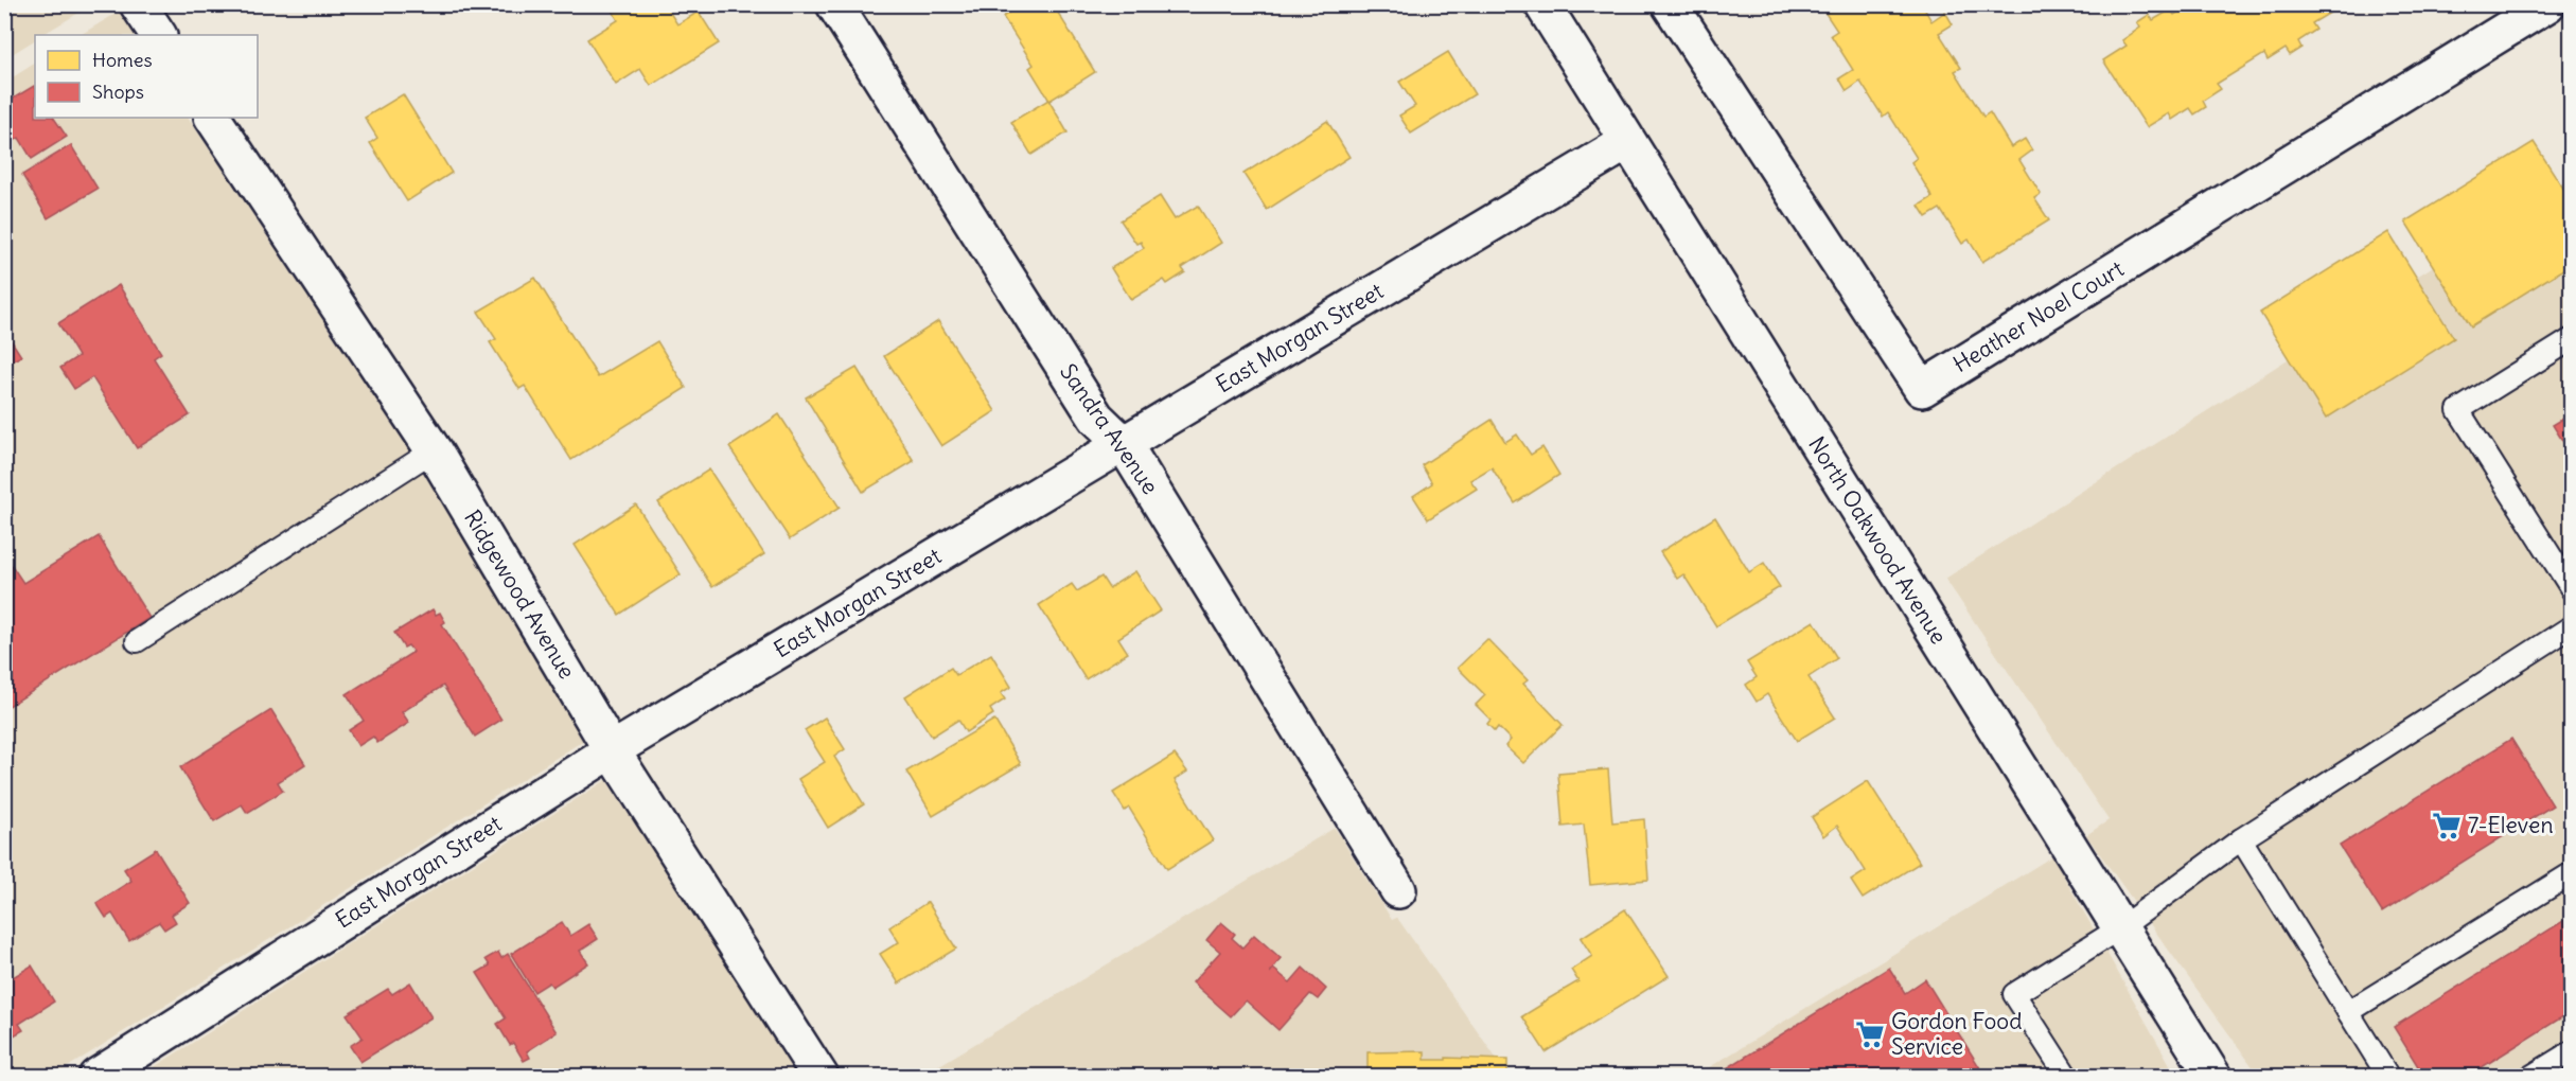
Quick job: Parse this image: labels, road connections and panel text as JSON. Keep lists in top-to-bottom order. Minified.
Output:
{"streets":{"street":["Heather Noel Court","East Morgan Street","Sandra Avenue","North Oakwood Avenue","Ridgewood Avenue"]},"crossings":[["East Morgan Street","Sandra Avenue"],["East Morgan Street","North Oakwood Avenue"],["East Morgan Street","Ridgewood Avenue"]],"places":{"supermarket":["7-Eleven","Gordon Food Service"]},"legend":["Homes","Shops"]}
